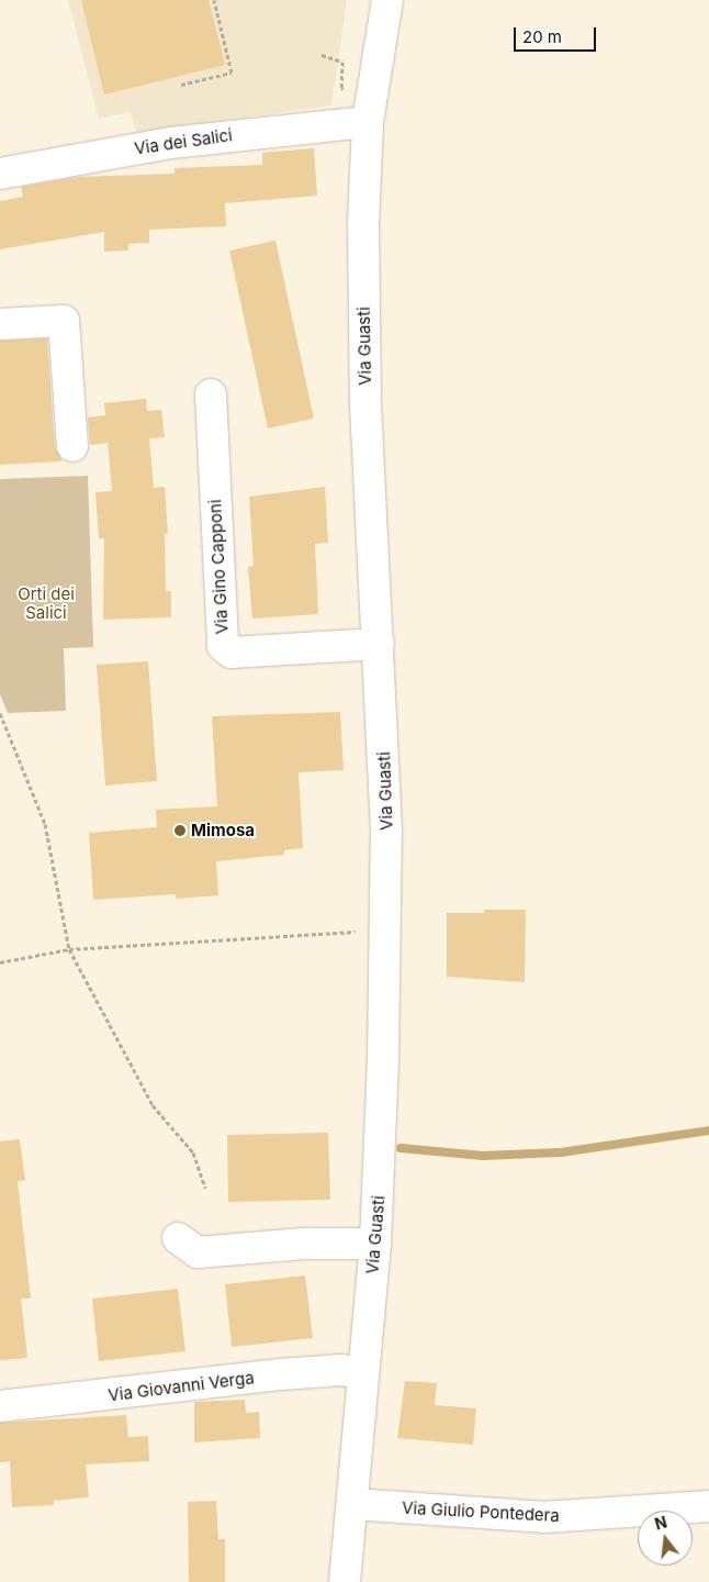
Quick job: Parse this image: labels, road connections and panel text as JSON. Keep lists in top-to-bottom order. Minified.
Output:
{"streets":{"street":["Via dei Salici","Via Guasti","Via Gino Capponi","Via Giovanni Verga","Via Giulio Pontedera"]},"crossings":[["Via dei Salici","Via Guasti"],["Via Guasti","Via Gino Capponi"],["Via Guasti","Via Giovanni Verga"],["Via Guasti","Via Giulio Pontedera"]],"parks":["Orti dei Salici"],"places":["Mimosa"],"scale_bar":"20 m","north":"top"}
